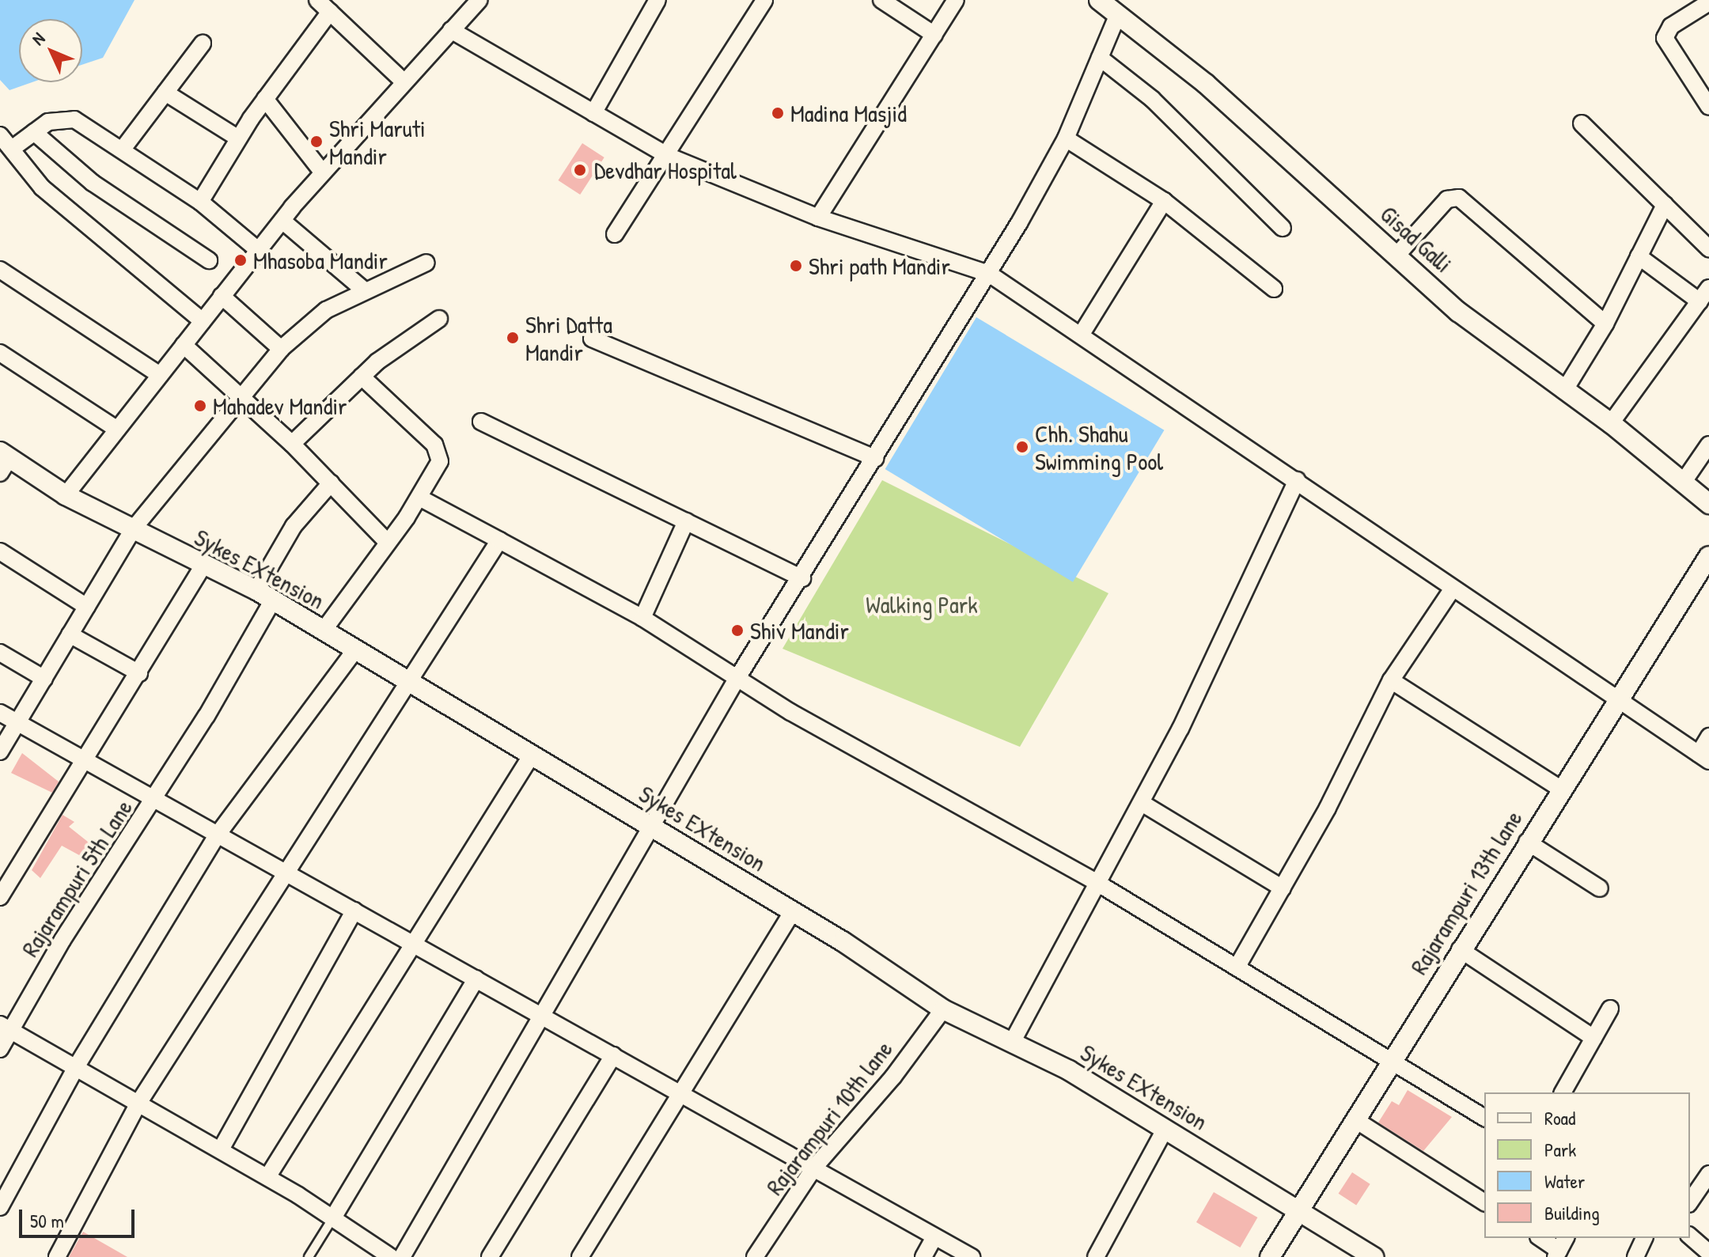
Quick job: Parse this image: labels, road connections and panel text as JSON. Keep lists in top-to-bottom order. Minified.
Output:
{"streets":{"street":["Gisad Galli","Sykes EXtension","Rajarampuri 5th Lane","Rajarampuri 13th lane","Rajarampuri 10th lane"]},"crossings":[["Sykes EXtension","Rajarampuri 5th Lane"],["Sykes EXtension","Rajarampuri 13th lane"],["Sykes EXtension","Rajarampuri 10th lane"]],"parks":["Walking Park"],"places":["Madina Masjid","Shri Maruti Mandir","Devdhar Hospital","Mhasoba Mandir","Shri path Mandir","Shri Datta Mandir","Mahadev Mandir","Chh. Shahu Swimming Pool","Shiv Mandir"],"legend":["Road","Park","Water","Building"],"scale_bar":"50 m","north":"top left"}
